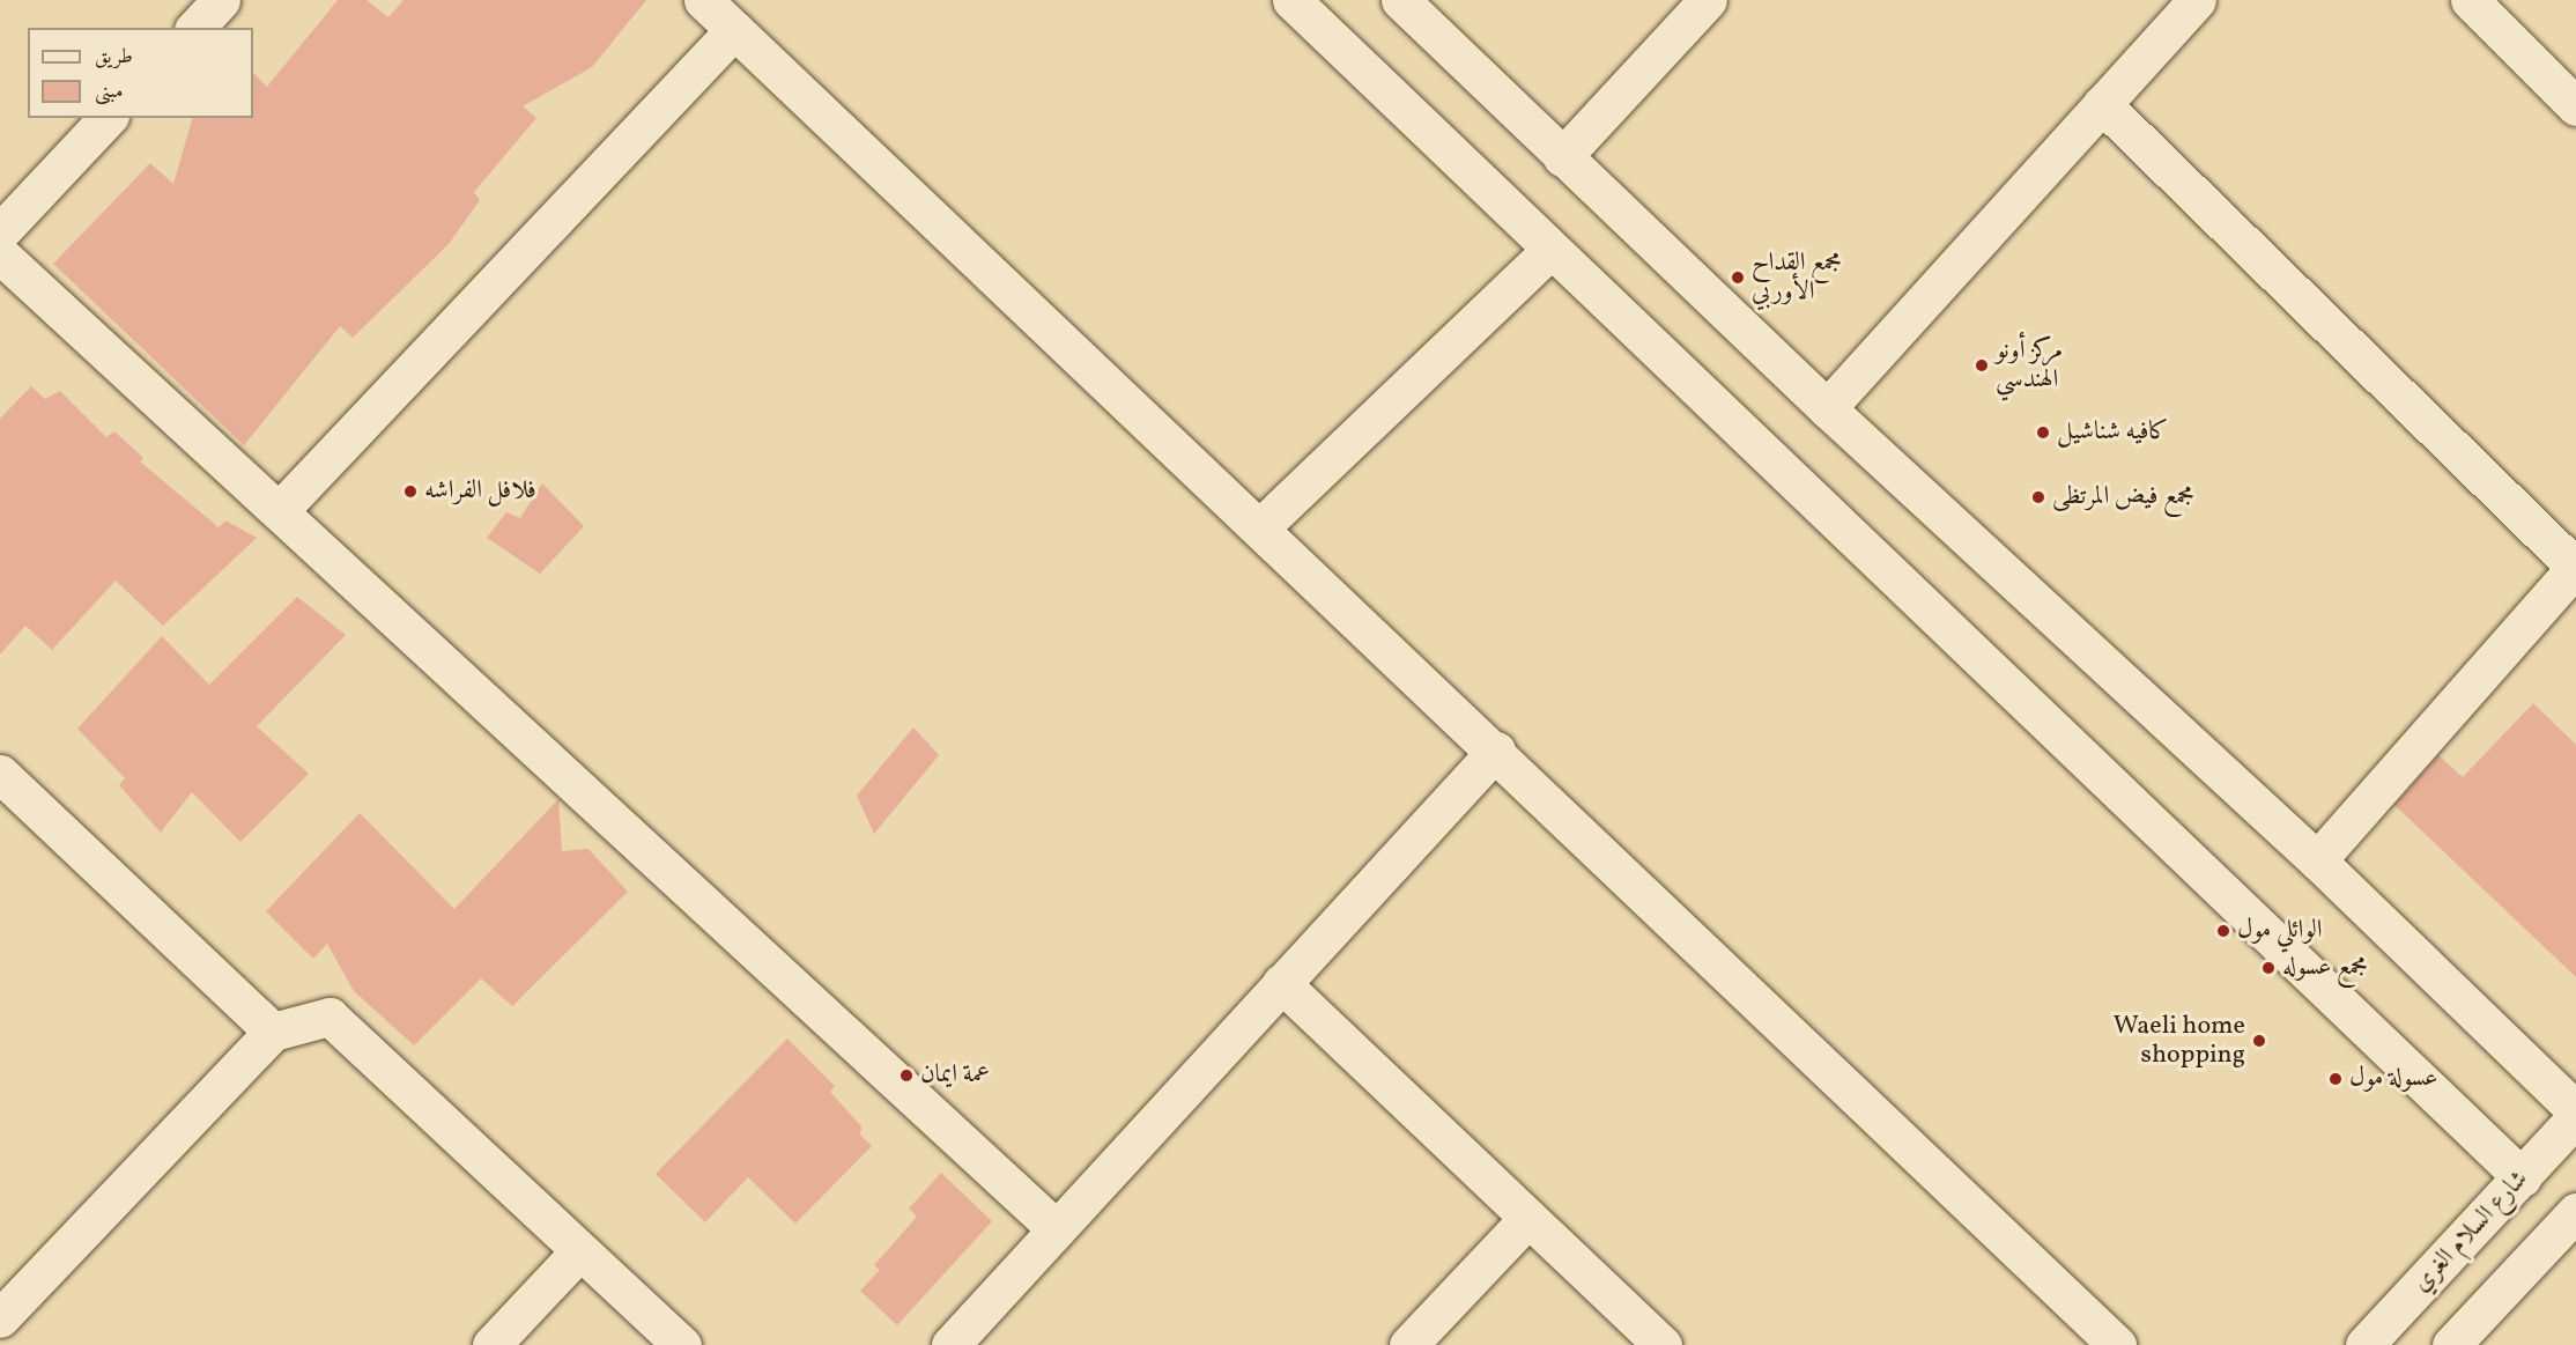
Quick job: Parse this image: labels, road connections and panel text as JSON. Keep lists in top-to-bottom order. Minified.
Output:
{"streets":{"street":["شارع السلام الغري"]},"places":["مجمع القداح الأوربي","مركز أونو الهندسي","كافيه شناشيل","فلافل الفراشه","مجمع فيض المرتظى","الوائلي مول","مجمع عسوله","Waeli home shopping","عمة ايمان","عسولة مول"],"legend":["طريق","مبنى"]}
